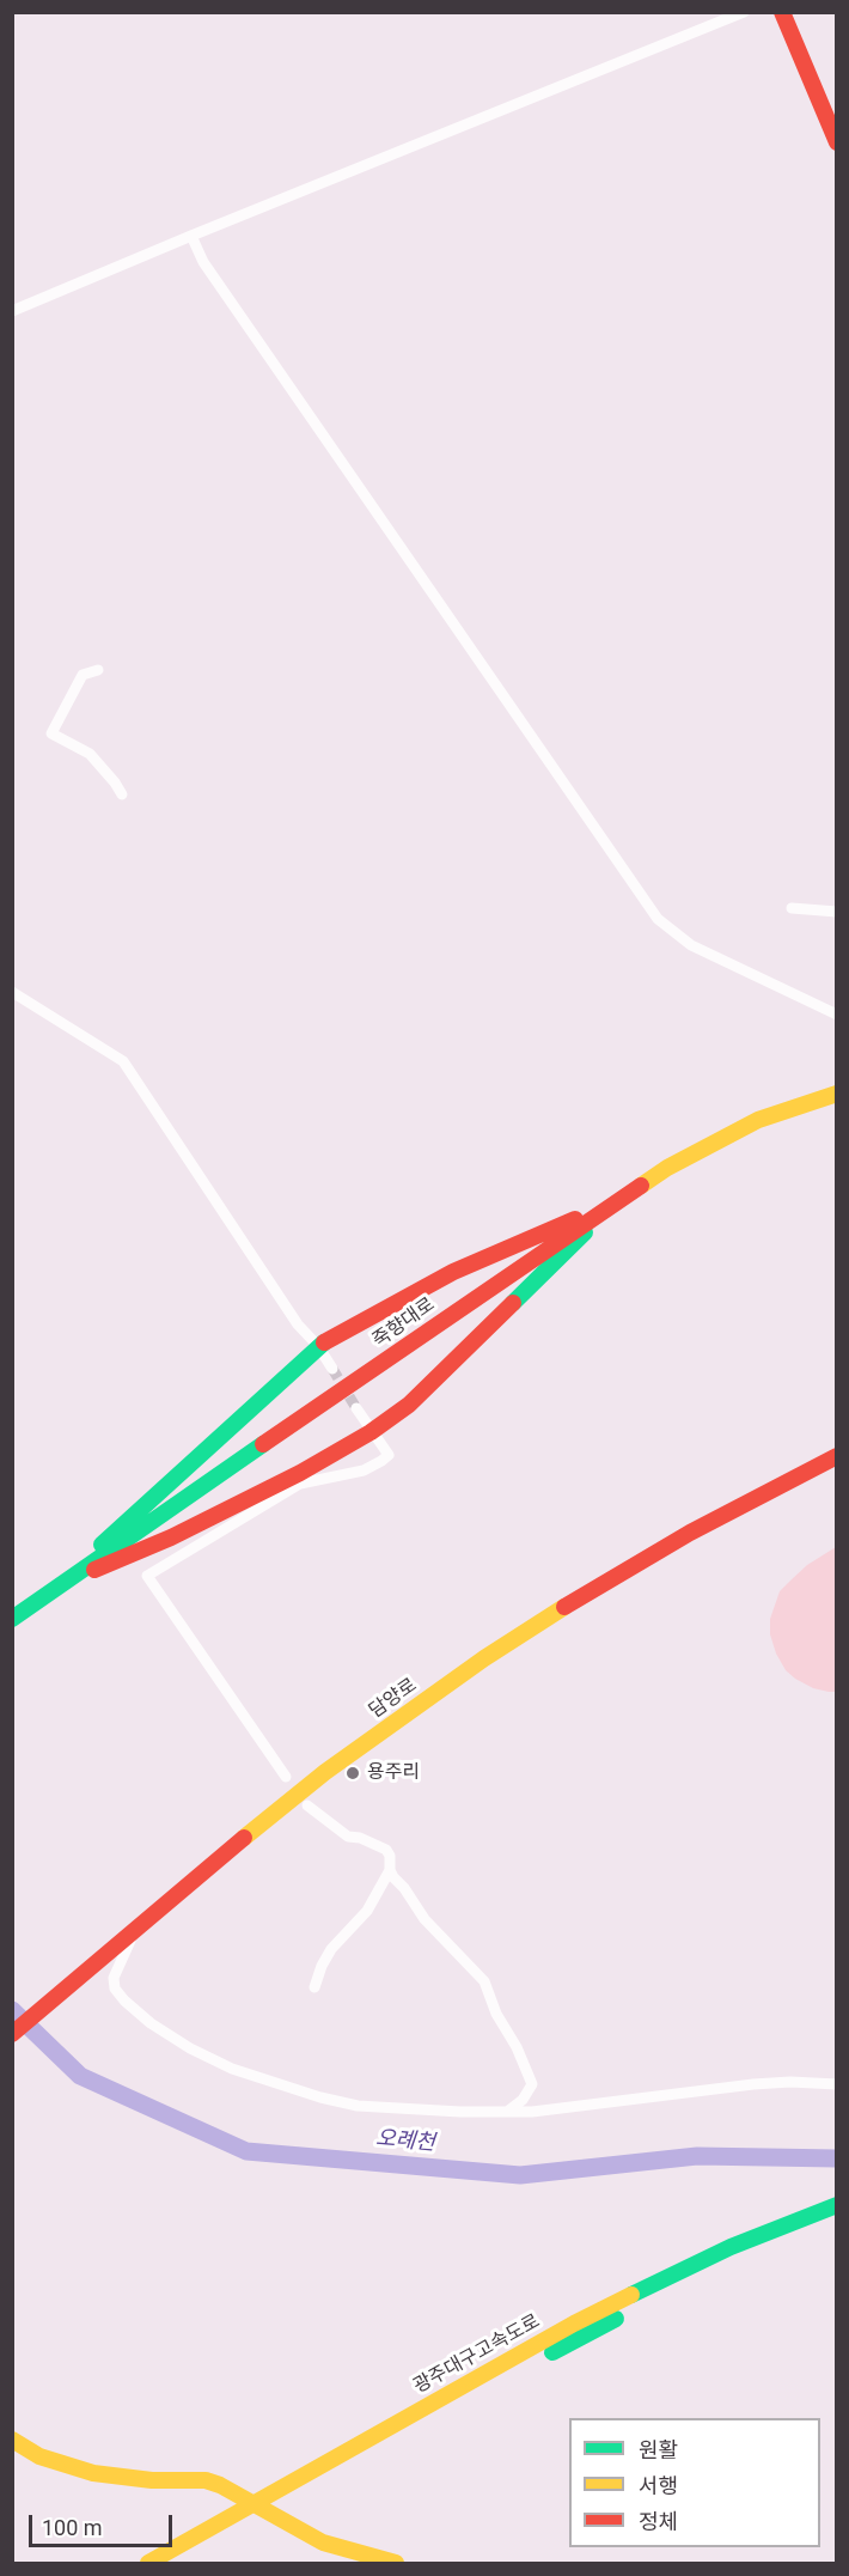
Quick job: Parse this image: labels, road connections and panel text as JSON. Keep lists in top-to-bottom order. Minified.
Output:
{"streets":{"main road":["죽향대로","담양로","광주대구고속도로"]},"water":["오례천"],"places":["용주리"],"legend":["원활","서행","정체"],"scale_bar":"100 m"}
